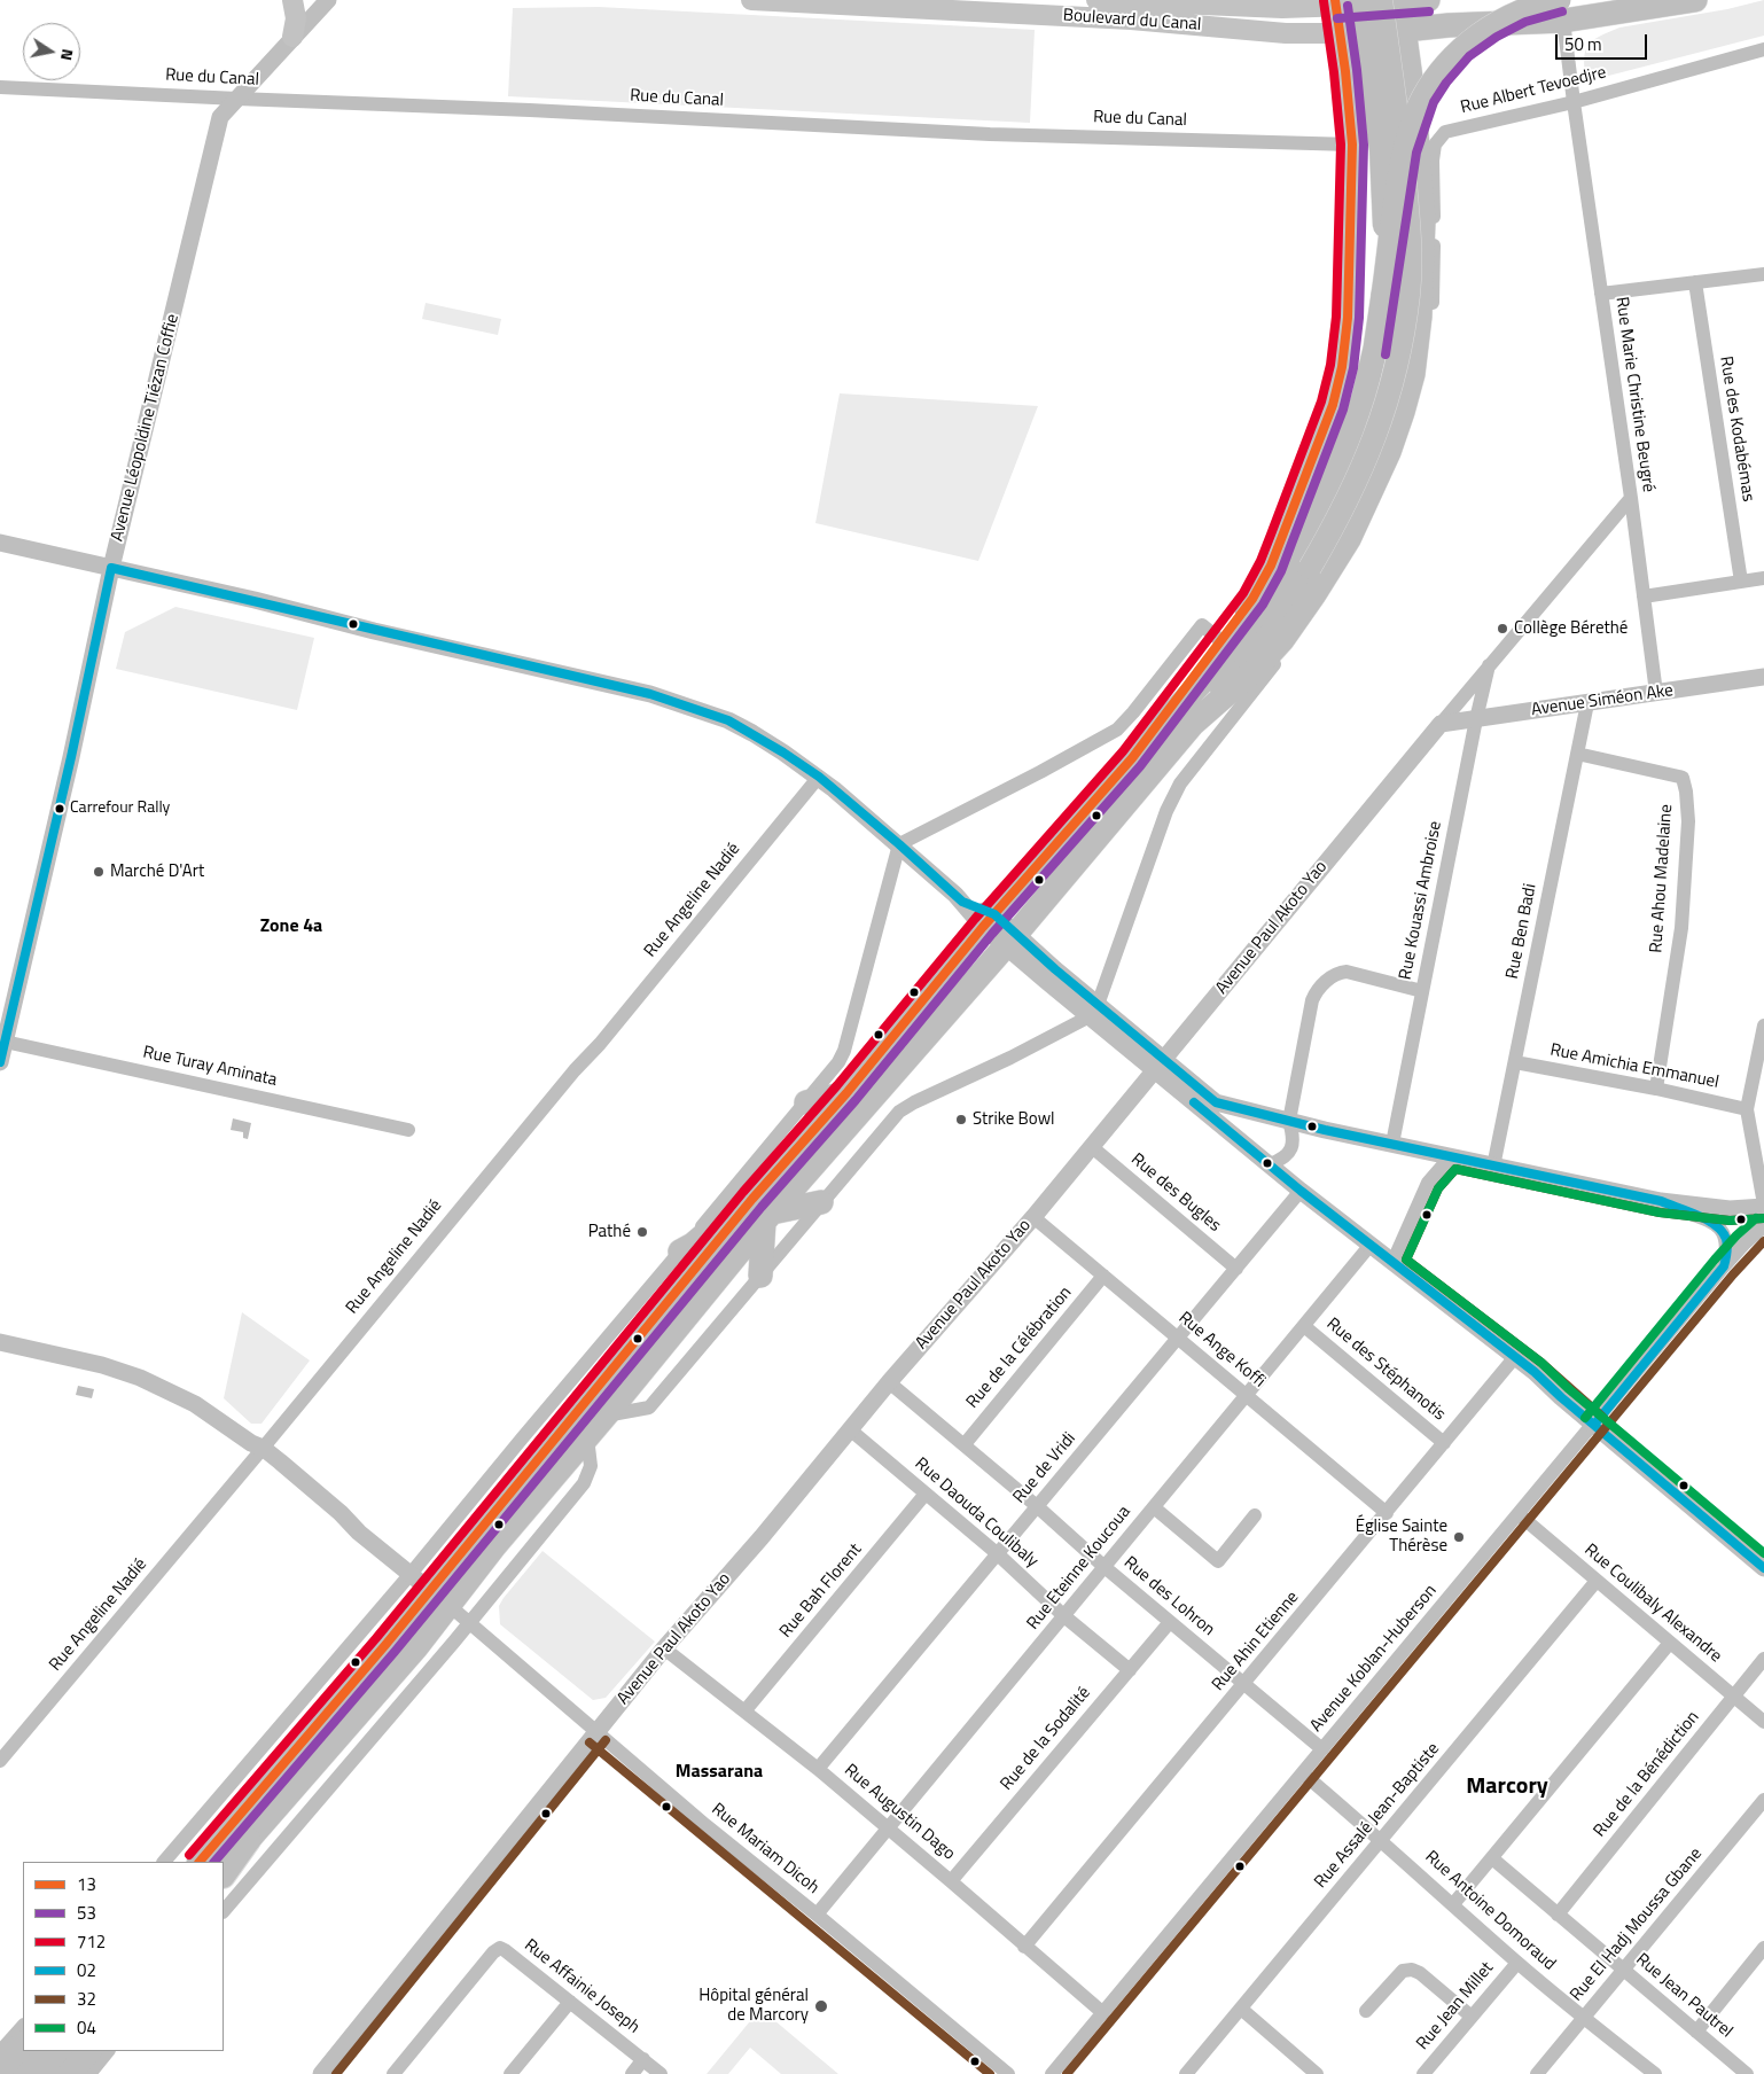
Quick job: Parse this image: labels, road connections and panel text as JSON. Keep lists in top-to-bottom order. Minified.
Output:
{"streets":{"main road":["Boulevard du Canal"],"street":["Rue du Canal","Rue Albert Tevoedjre","Rue Marie Christine Beugré","Avenue Léopoldine Tiézan Coffie","Rue des Kodabémas","Avenue Siméon Ake","Rue Ahou Madelaine","Rue Angeline Nadié","Rue Kouassi Ambroise","Avenue Paul Akoto Yao","Rue Ben Badi","Rue Turay Aminata","Rue Amichia Emmanuel","Rue des Bugles","Rue de la Célébration","Rue Ange Koffi","Rue des Stéphanotis","Rue de Vridi","Rue Daouda Coulibaly","Rue Eteinne Koucoua","Rue Bah Florent","Rue des Lohron","Rue Coulibaly Alexandre","Rue Ahin Etienne","Avenue Koblan-Huberson","Rue de la Sodalité","Rue de la Bénédiction","Rue Augustin Dago","Rue Assalé Jean-Baptiste","Rue Mariam Dicoh","Rue Antoine Domoraud","Rue El Hadj Moussa Gbane","Rue Affainie Joseph","Rue Jean Pautrel","Rue Jean Millet"]},"crossings":[["Rue du Canal","Avenue Léopoldine Tiézan Coffie"],["Rue Albert Tevoedjre","Rue Marie Christine Beugré"],["Rue Marie Christine Beugré","Avenue Siméon Ake"],["Rue Marie Christine Beugré","Avenue Paul Akoto Yao"],["Avenue Léopoldine Tiézan Coffie","Rue Turay Aminata"],["Avenue Siméon Ake","Rue Kouassi Ambroise"],["Avenue Siméon Ake","Avenue Paul Akoto Yao"],["Avenue Siméon Ake","Rue Ben Badi"],["Rue Ahou Madelaine","Rue Ben Badi"],["Rue Ahou Madelaine","Rue Amichia Emmanuel"],["Rue Kouassi Ambroise","Avenue Paul Akoto Yao"],["Avenue Paul Akoto Yao","Rue des Bugles"],["Avenue Paul Akoto Yao","Rue Ange Koffi"],["Avenue Paul Akoto Yao","Rue Daouda Coulibaly"],["Avenue Paul Akoto Yao","Rue des Lohron"],["Avenue Paul Akoto Yao","Rue Augustin Dago"],["Avenue Paul Akoto Yao","Rue Mariam Dicoh"],["Rue Ben Badi","Rue Amichia Emmanuel"],["Rue des Bugles","Rue de Vridi"],["Rue de la Célébration","Rue Ange Koffi"],["Rue de la Célébration","Rue des Lohron"],["Rue Ange Koffi","Rue de Vridi"],["Rue Ange Koffi","Rue Eteinne Koucoua"],["Rue Ange Koffi","Rue Ahin Etienne"],["Rue des Stéphanotis","Rue Eteinne Koucoua"],["Rue des Stéphanotis","Rue Ahin Etienne"],["Rue de Vridi","Rue Daouda Coulibaly"],["Rue de Vridi","Rue des Lohron"],["Rue de Vridi","Rue Augustin Dago"],["Rue Daouda Coulibaly","Rue Eteinne Koucoua"],["Rue Daouda Coulibaly","Rue Bah Florent"],["Rue Daouda Coulibaly","Rue de la Sodalité"],["Rue Eteinne Koucoua","Rue des Lohron"],["Rue Eteinne Koucoua","Rue Augustin Dago"],["Rue Eteinne Koucoua","Rue Mariam Dicoh"],["Rue Bah Florent","Rue Augustin Dago"],["Rue des Lohron","Rue Ahin Etienne"],["Rue des Lohron","Avenue Koblan-Huberson"],["Rue des Lohron","Rue de la Sodalité"],["Rue Coulibaly Alexandre","Avenue Koblan-Huberson"],["Rue Coulibaly Alexandre","Rue de la Bénédiction"],["Rue Coulibaly Alexandre","Rue Assalé Jean-Baptiste"],["Rue Ahin Etienne","Rue Augustin Dago"],["Avenue Koblan-Huberson","Rue Augustin Dago"],["Avenue Koblan-Huberson","Rue Antoine Domoraud"],["Rue de la Sodalité","Rue Augustin Dago"],["Rue de la Bénédiction","Rue Jean Pautrel"],["Rue Assalé Jean-Baptiste","Rue Antoine Domoraud"],["Rue Antoine Domoraud","Rue El Hadj Moussa Gbane"],["Rue Antoine Domoraud","Rue Jean Millet"],["Rue El Hadj Moussa Gbane","Rue Jean Pautrel"]],"districts":["Zone 4a","Massarana","Marcory"],"places":["Collège Bérethé","Carrefour Rally","Marché D'Art","Strike Bowl","Pathé","Église Sainte Thérèse","Hôpital général de Marcory"],"lines":["transit line 13","transit line 712","transit line 53","transit line 02","transit line 32","transit line 04"],"legend":["13","53","712","02","32","04"],"scale_bar":"50 m","north":"right"}
